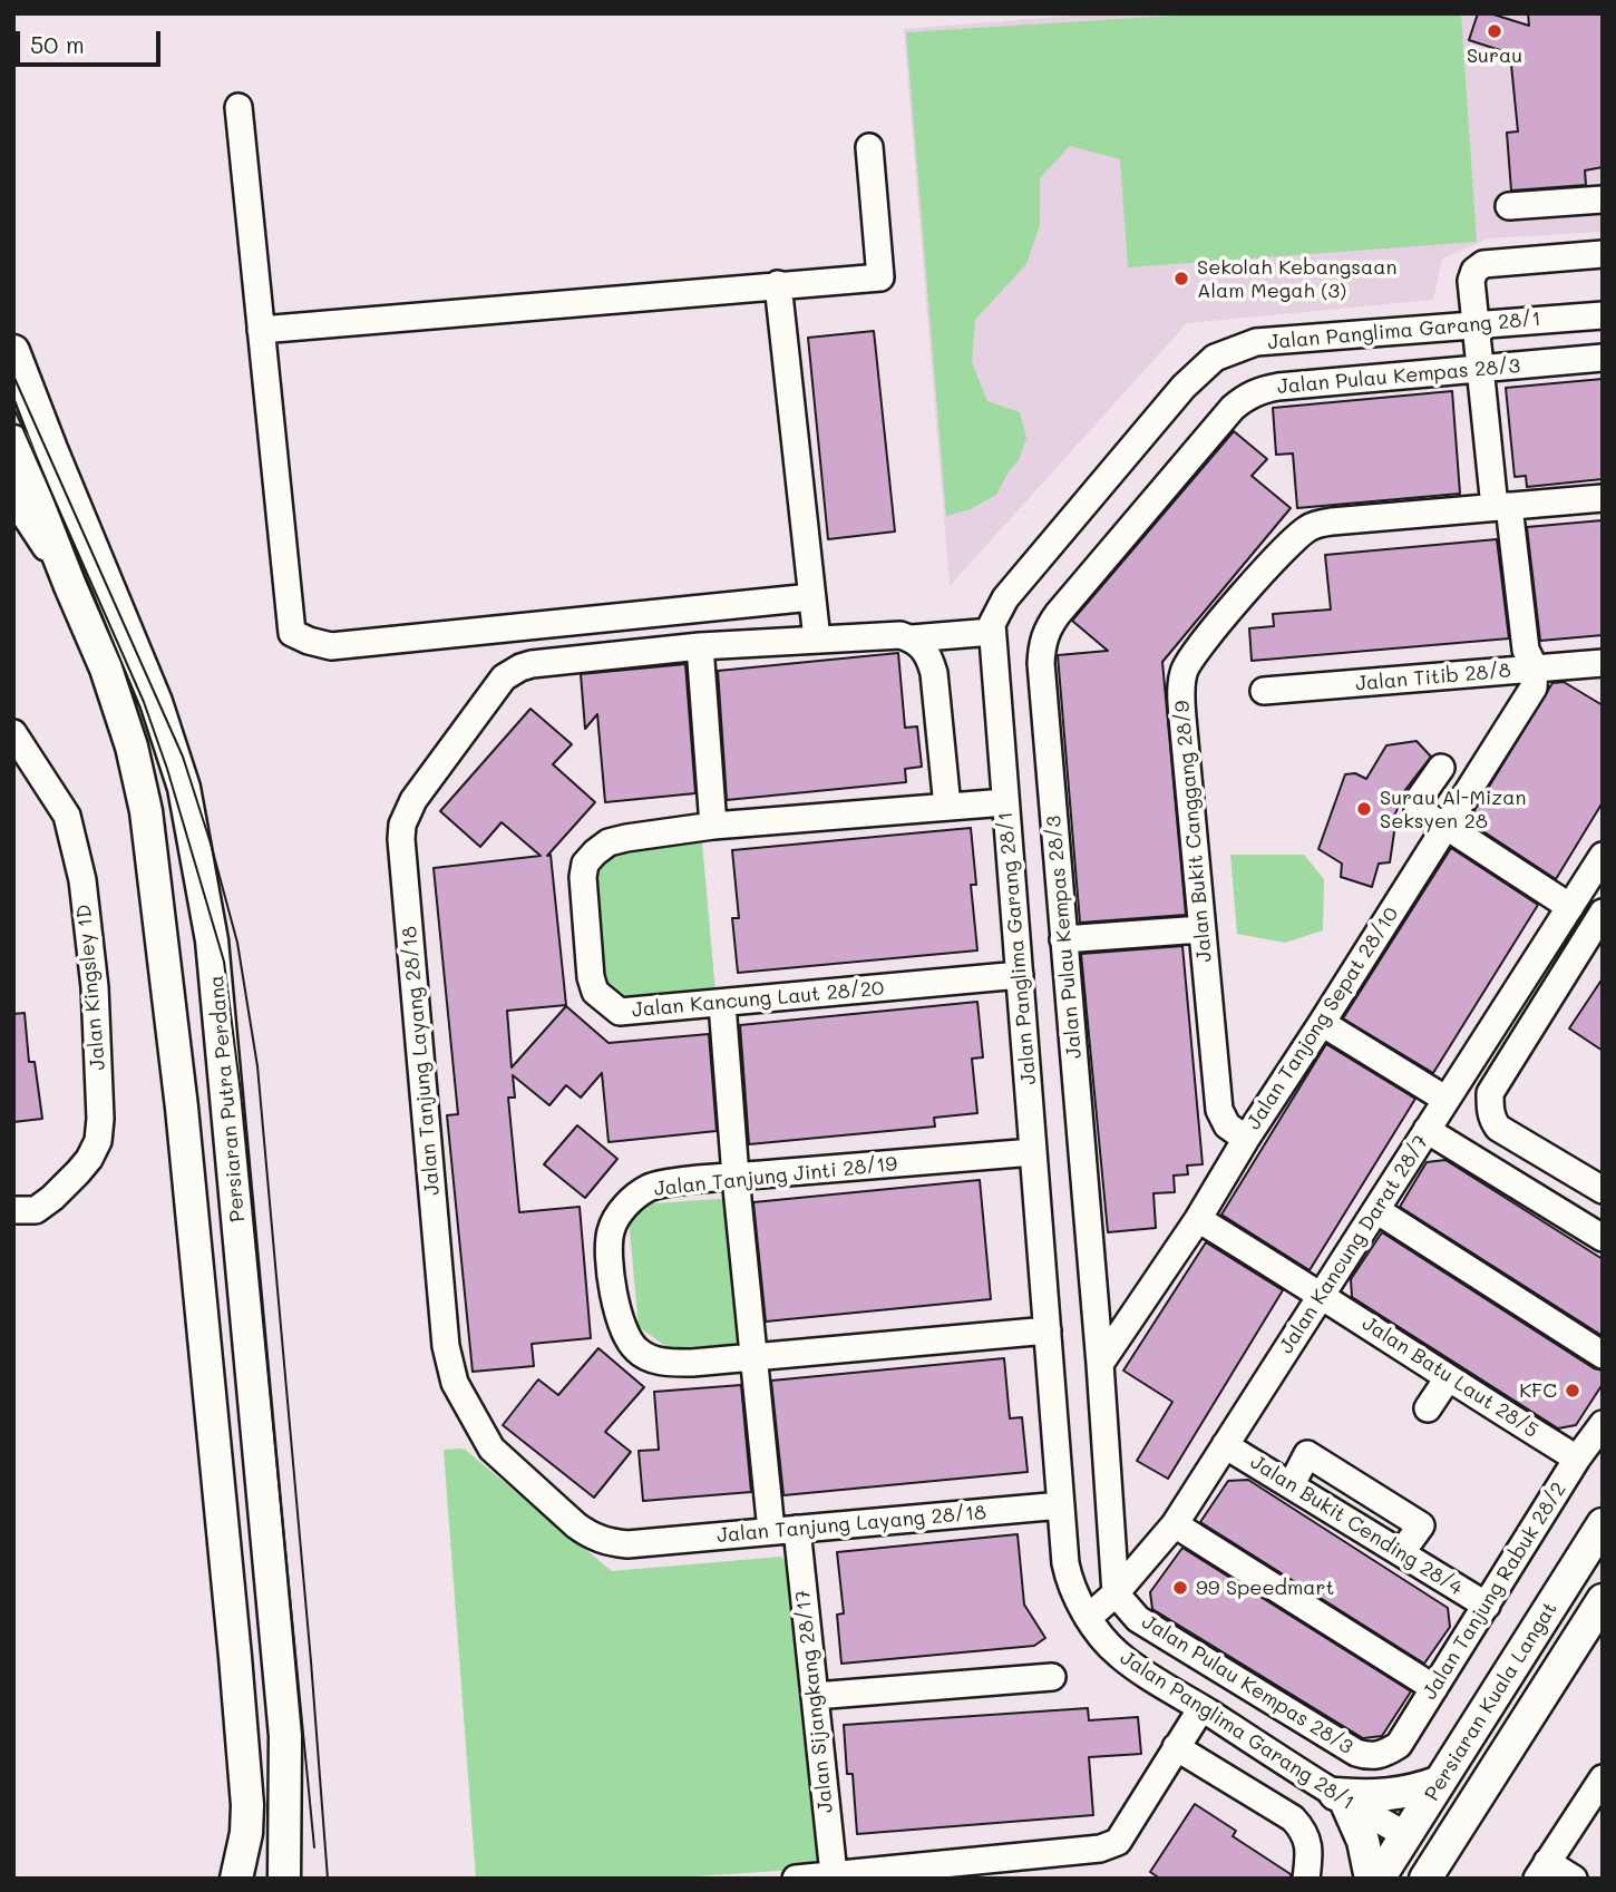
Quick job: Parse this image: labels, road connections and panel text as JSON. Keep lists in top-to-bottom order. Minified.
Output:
{"streets":{"main road":["Persiaran Putra Perdana","Persiaran Kuala Langat"],"street":["Jalan Panglima Garang 28/1","Jalan Pulau Kempas 28/3","Jalan Titib 28/8","Jalan Bukit Canggang 28/9","Jalan Kingsley 1D","Jalan Kancung Laut 28/20","Jalan Tanjong Sepat 28/10","Jalan Tanjung Layang 28/18","Jalan Tanjung Jinti 28/19","Jalan Kancung Darat 28/7","Jalan Batu Laut 28/5","Jalan Bukit Cending 28/4","Jalan Tanjung Rabuk 28/2","Jalan Sijangkang 28/17"]},"crossings":[["Jalan Panglima Garang 28/1","Jalan Kancung Laut 28/20"],["Jalan Panglima Garang 28/1","Jalan Tanjung Layang 28/18"],["Jalan Panglima Garang 28/1","Jalan Tanjung Jinti 28/19"],["Jalan Panglima Garang 28/1","Jalan Kancung Darat 28/7"],["Jalan Panglima Garang 28/1","Persiaran Kuala Langat"],["Jalan Pulau Kempas 28/3","Jalan Tanjong Sepat 28/10"],["Jalan Pulau Kempas 28/3","Jalan Kancung Darat 28/7"],["Jalan Pulau Kempas 28/3","Jalan Tanjung Rabuk 28/2"],["Jalan Titib 28/8","Jalan Tanjong Sepat 28/10"],["Jalan Bukit Canggang 28/9","Jalan Tanjong Sepat 28/10"],["Jalan Tanjong Sepat 28/10","Jalan Batu Laut 28/5"],["Jalan Tanjung Layang 28/18","Jalan Sijangkang 28/17"],["Jalan Kancung Darat 28/7","Jalan Batu Laut 28/5"],["Jalan Kancung Darat 28/7","Jalan Bukit Cending 28/4"],["Jalan Batu Laut 28/5","Jalan Tanjung Rabuk 28/2"],["Jalan Bukit Cending 28/4","Jalan Tanjung Rabuk 28/2"]],"places":["Surau","Sekolah Kebangsaan Alam Megah (3)","Surau Al-Mizan Seksyen 28","KFC","99 Speedmart"],"scale_bar":"50 m"}
